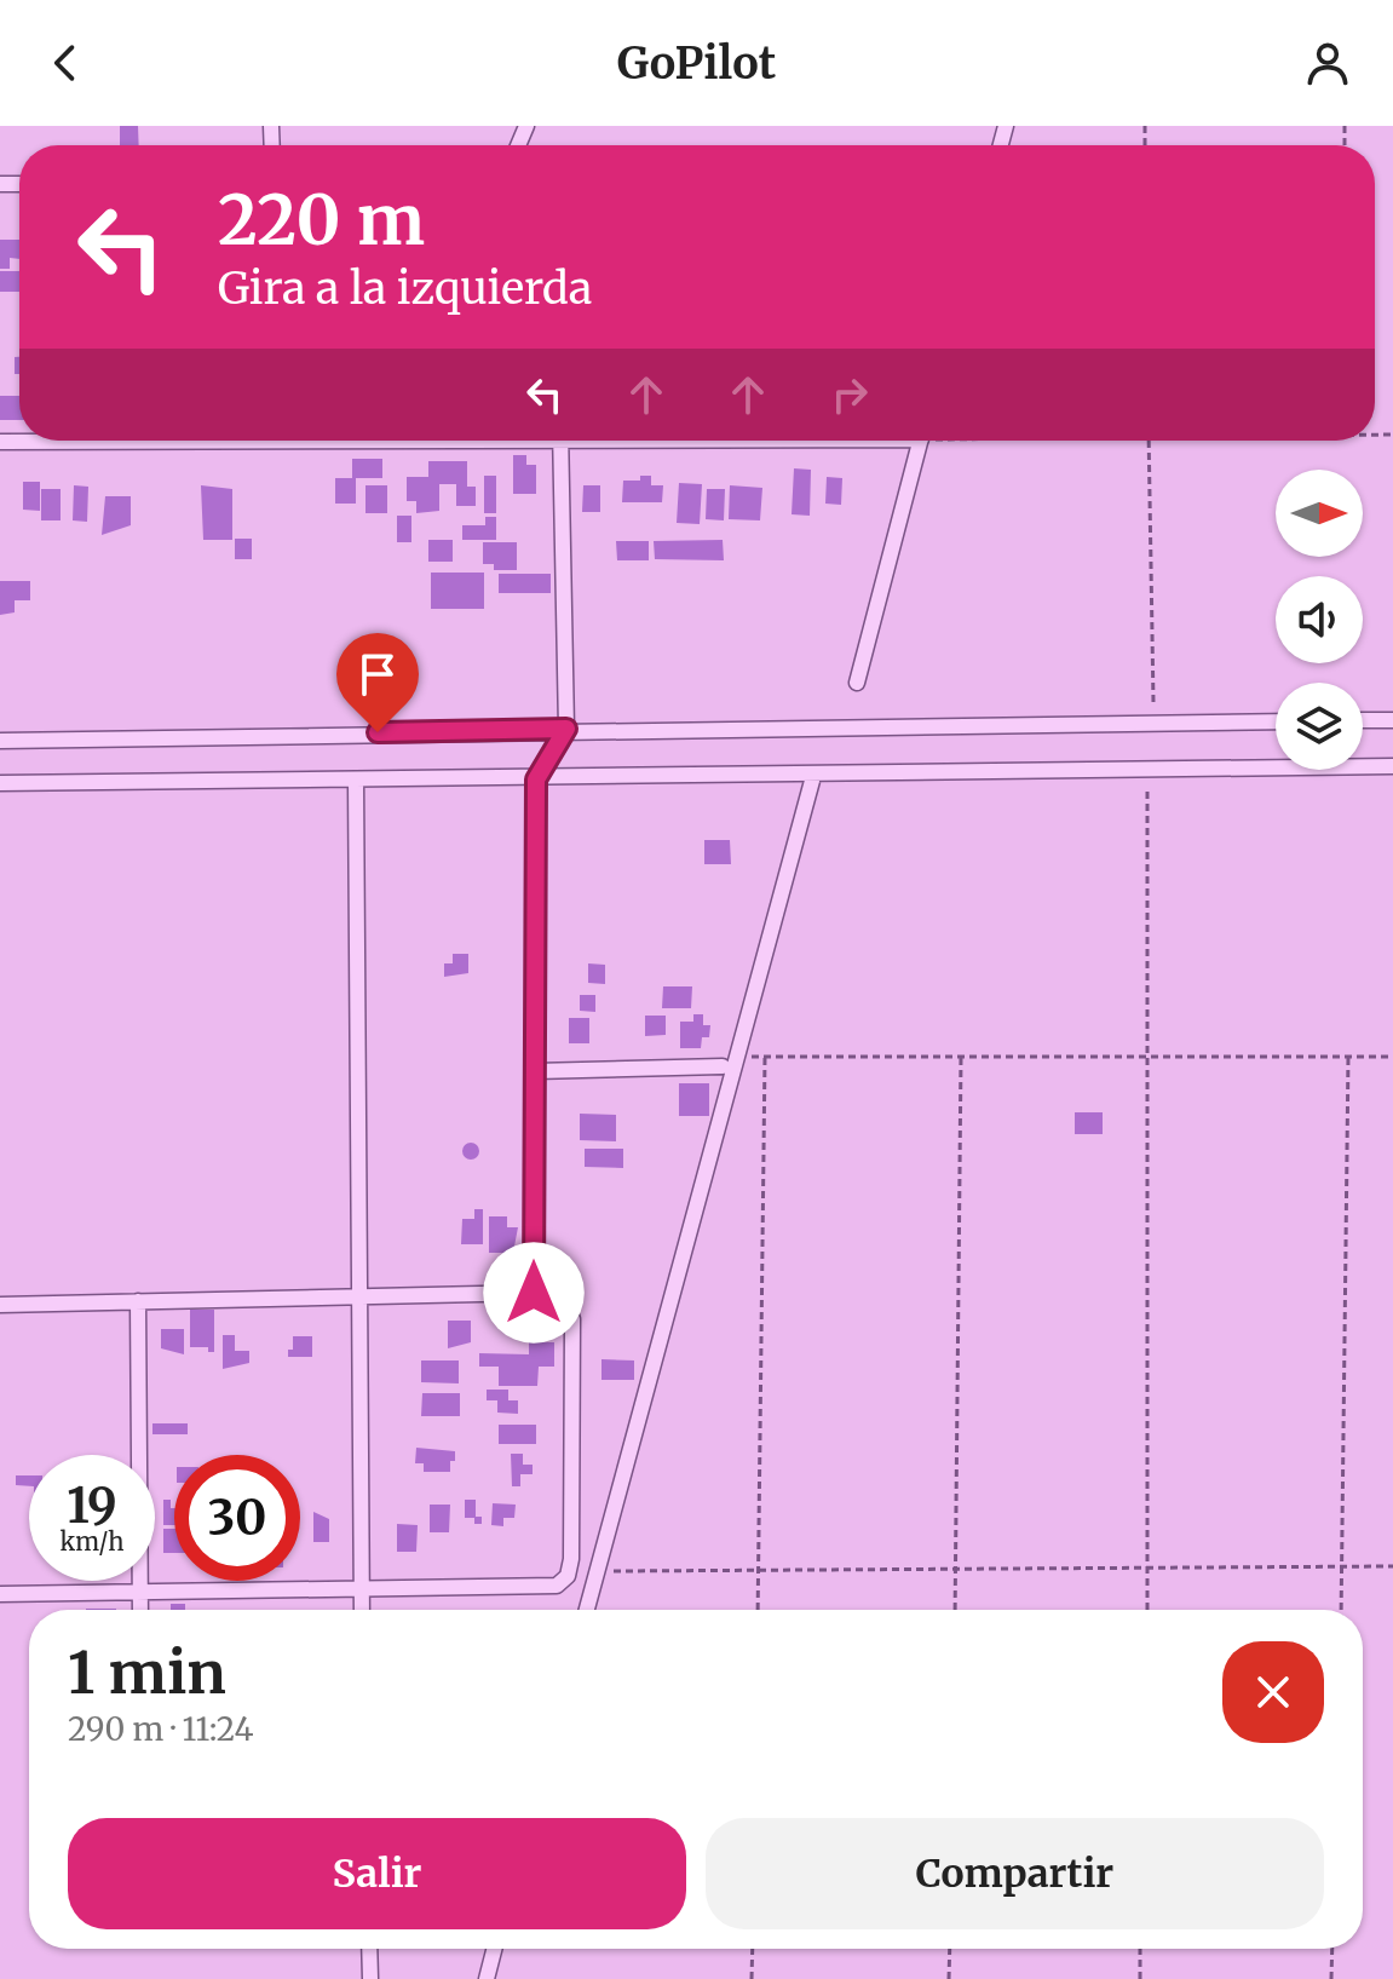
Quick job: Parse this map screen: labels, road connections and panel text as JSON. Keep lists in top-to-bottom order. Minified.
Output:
{"north":"right","page":{"header":"GoPilot","turn":["220 m","Gira a la izquierda"],"speed":"19 km/h","limit":"30","heading":["1 min","290 m · 11:24"],"buttons":["Salir","Compartir"]}}
